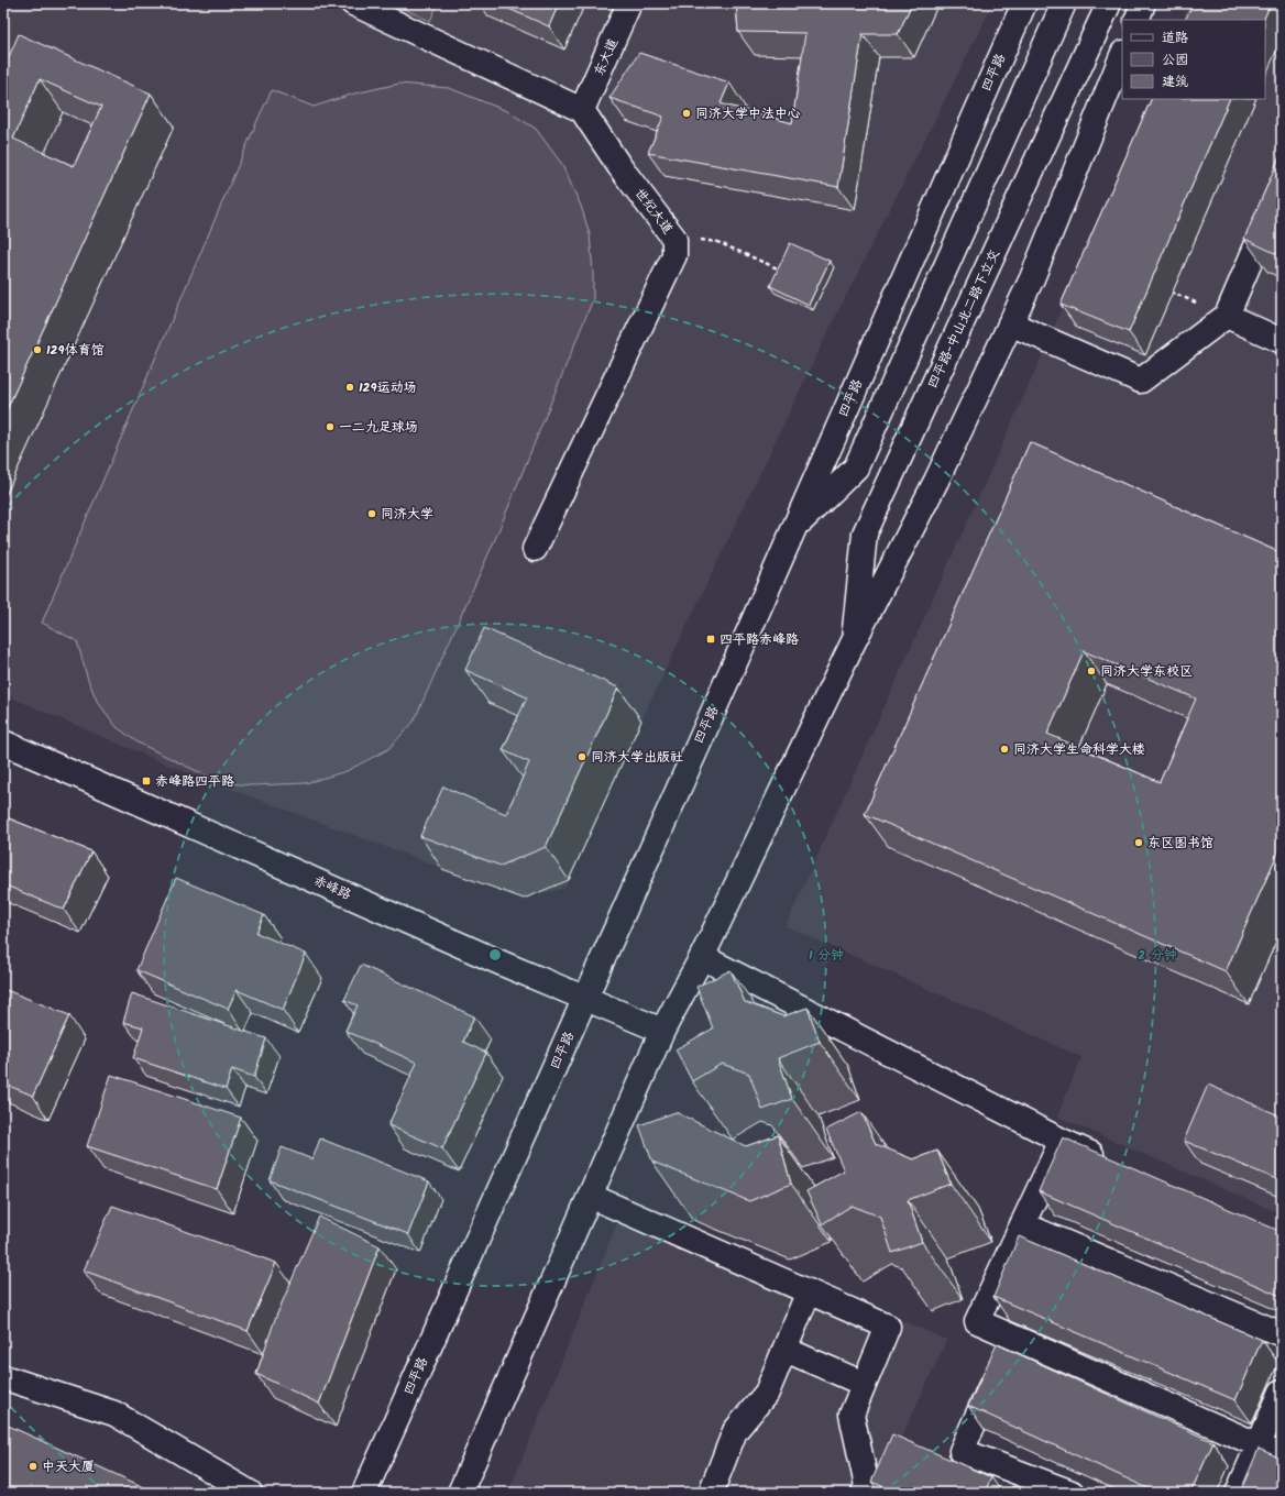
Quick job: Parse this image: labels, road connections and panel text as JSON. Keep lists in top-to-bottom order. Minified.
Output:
{"streets":{"main road":["东大道","四平路","世纪大道","四平路-中山北二路下立交","赤峰路"]},"crossings":[["东大道","世纪大道"],["四平路","赤峰路"]],"places":{"other":["同济大学中法中心","129体育馆","129运动场","一二九足球场","同济大学","同济大学东校区","同济大学生命科学大楼","同济大学出版社","东区图书馆","中天大厦"],"transit":["四平路赤峰路","赤峰路四平路"]},"legend":["道路","公园","建筑"],"rings":["1 分钟","2 分钟"]}
